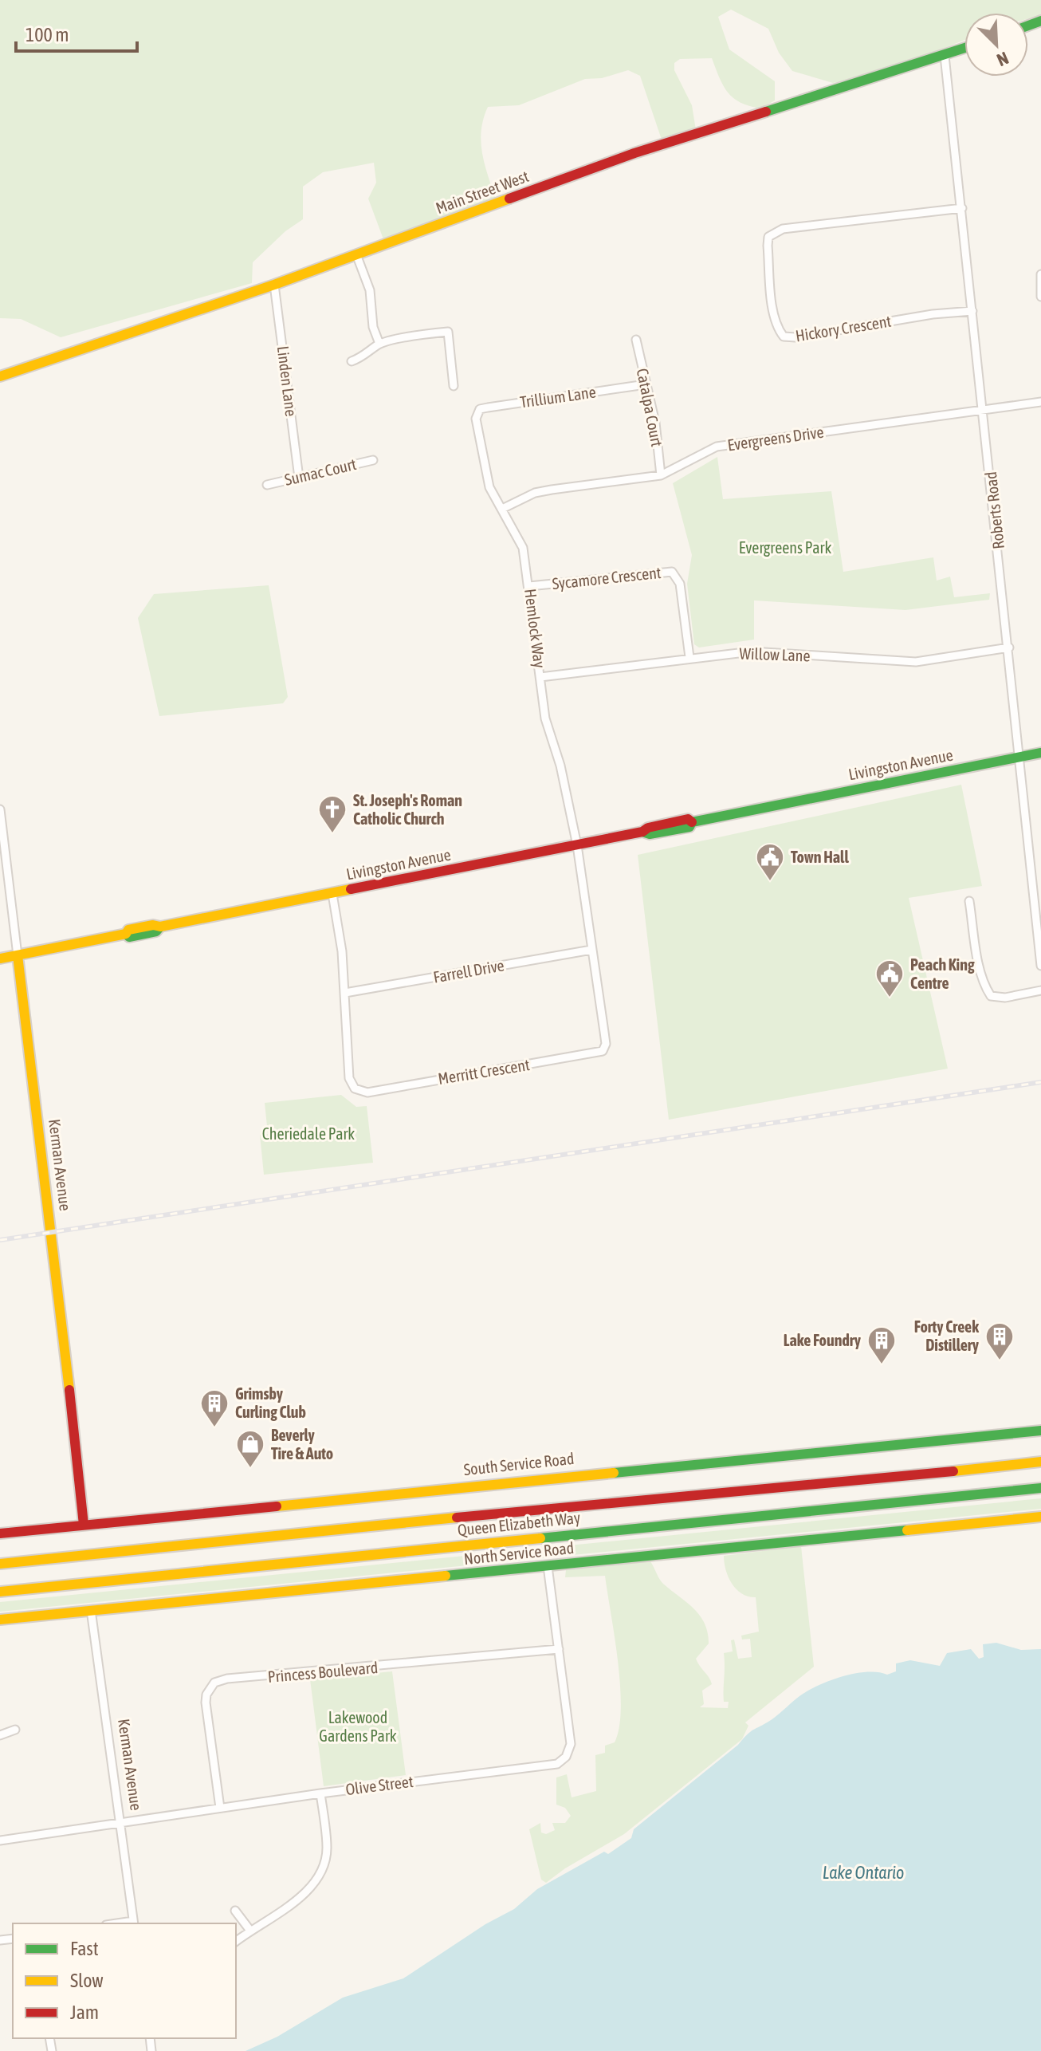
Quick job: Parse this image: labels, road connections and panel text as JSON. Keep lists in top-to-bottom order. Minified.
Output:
{"streets":{"main road":["Main Street West","Livingston Avenue","Kerman Avenue","South Service Road","Queen Elizabeth Way","North Service Road"],"street":["Hickory Crescent","Linden Lane","Trillium Lane","Catalpa Court","Evergreens Drive","Sumac Court","Roberts Road","Sycamore Crescent","Hemlock Way","Willow Lane","Farrell Drive","Merritt Crescent","Princess Boulevard","Olive Street"]},"crossings":[["Main Street West","Linden Lane"],["Main Street West","Roberts Road"],["Hickory Crescent","Roberts Road"],["Linden Lane","Sumac Court"],["Trillium Lane","Catalpa Court"],["Trillium Lane","Hemlock Way"],["Catalpa Court","Evergreens Drive"],["Evergreens Drive","Roberts Road"],["Evergreens Drive","Hemlock Way"],["Roberts Road","Willow Lane"],["Roberts Road","Livingston Avenue"],["Sycamore Crescent","Hemlock Way"],["Sycamore Crescent","Willow Lane"],["Hemlock Way","Willow Lane"],["Hemlock Way","Livingston Avenue"],["Hemlock Way","Merritt Crescent"],["Livingston Avenue","Merritt Crescent"],["Livingston Avenue","Kerman Avenue"],["Farrell Drive","Merritt Crescent"],["Kerman Avenue","South Service Road"],["Kerman Avenue","North Service Road"],["Kerman Avenue","Olive Street"],["North Service Road","Olive Street"],["Princess Boulevard","Olive Street"]],"water":["Lake Ontario"],"parks":["Evergreens Park","Cheriedale Park","Lakewood Gardens Park"],"places":{"church":["St. Joseph's Roman Catholic Church"],"public building":["Town Hall","Peach King Centre"],"building":["Forty Creek Distillery","Lake Foundry","Grimsby Curling Club"],"shop":["Beverly Tire & Auto"]},"legend":["Fast","Slow","Jam"],"scale_bar":"100 m","north":"bottom right"}
